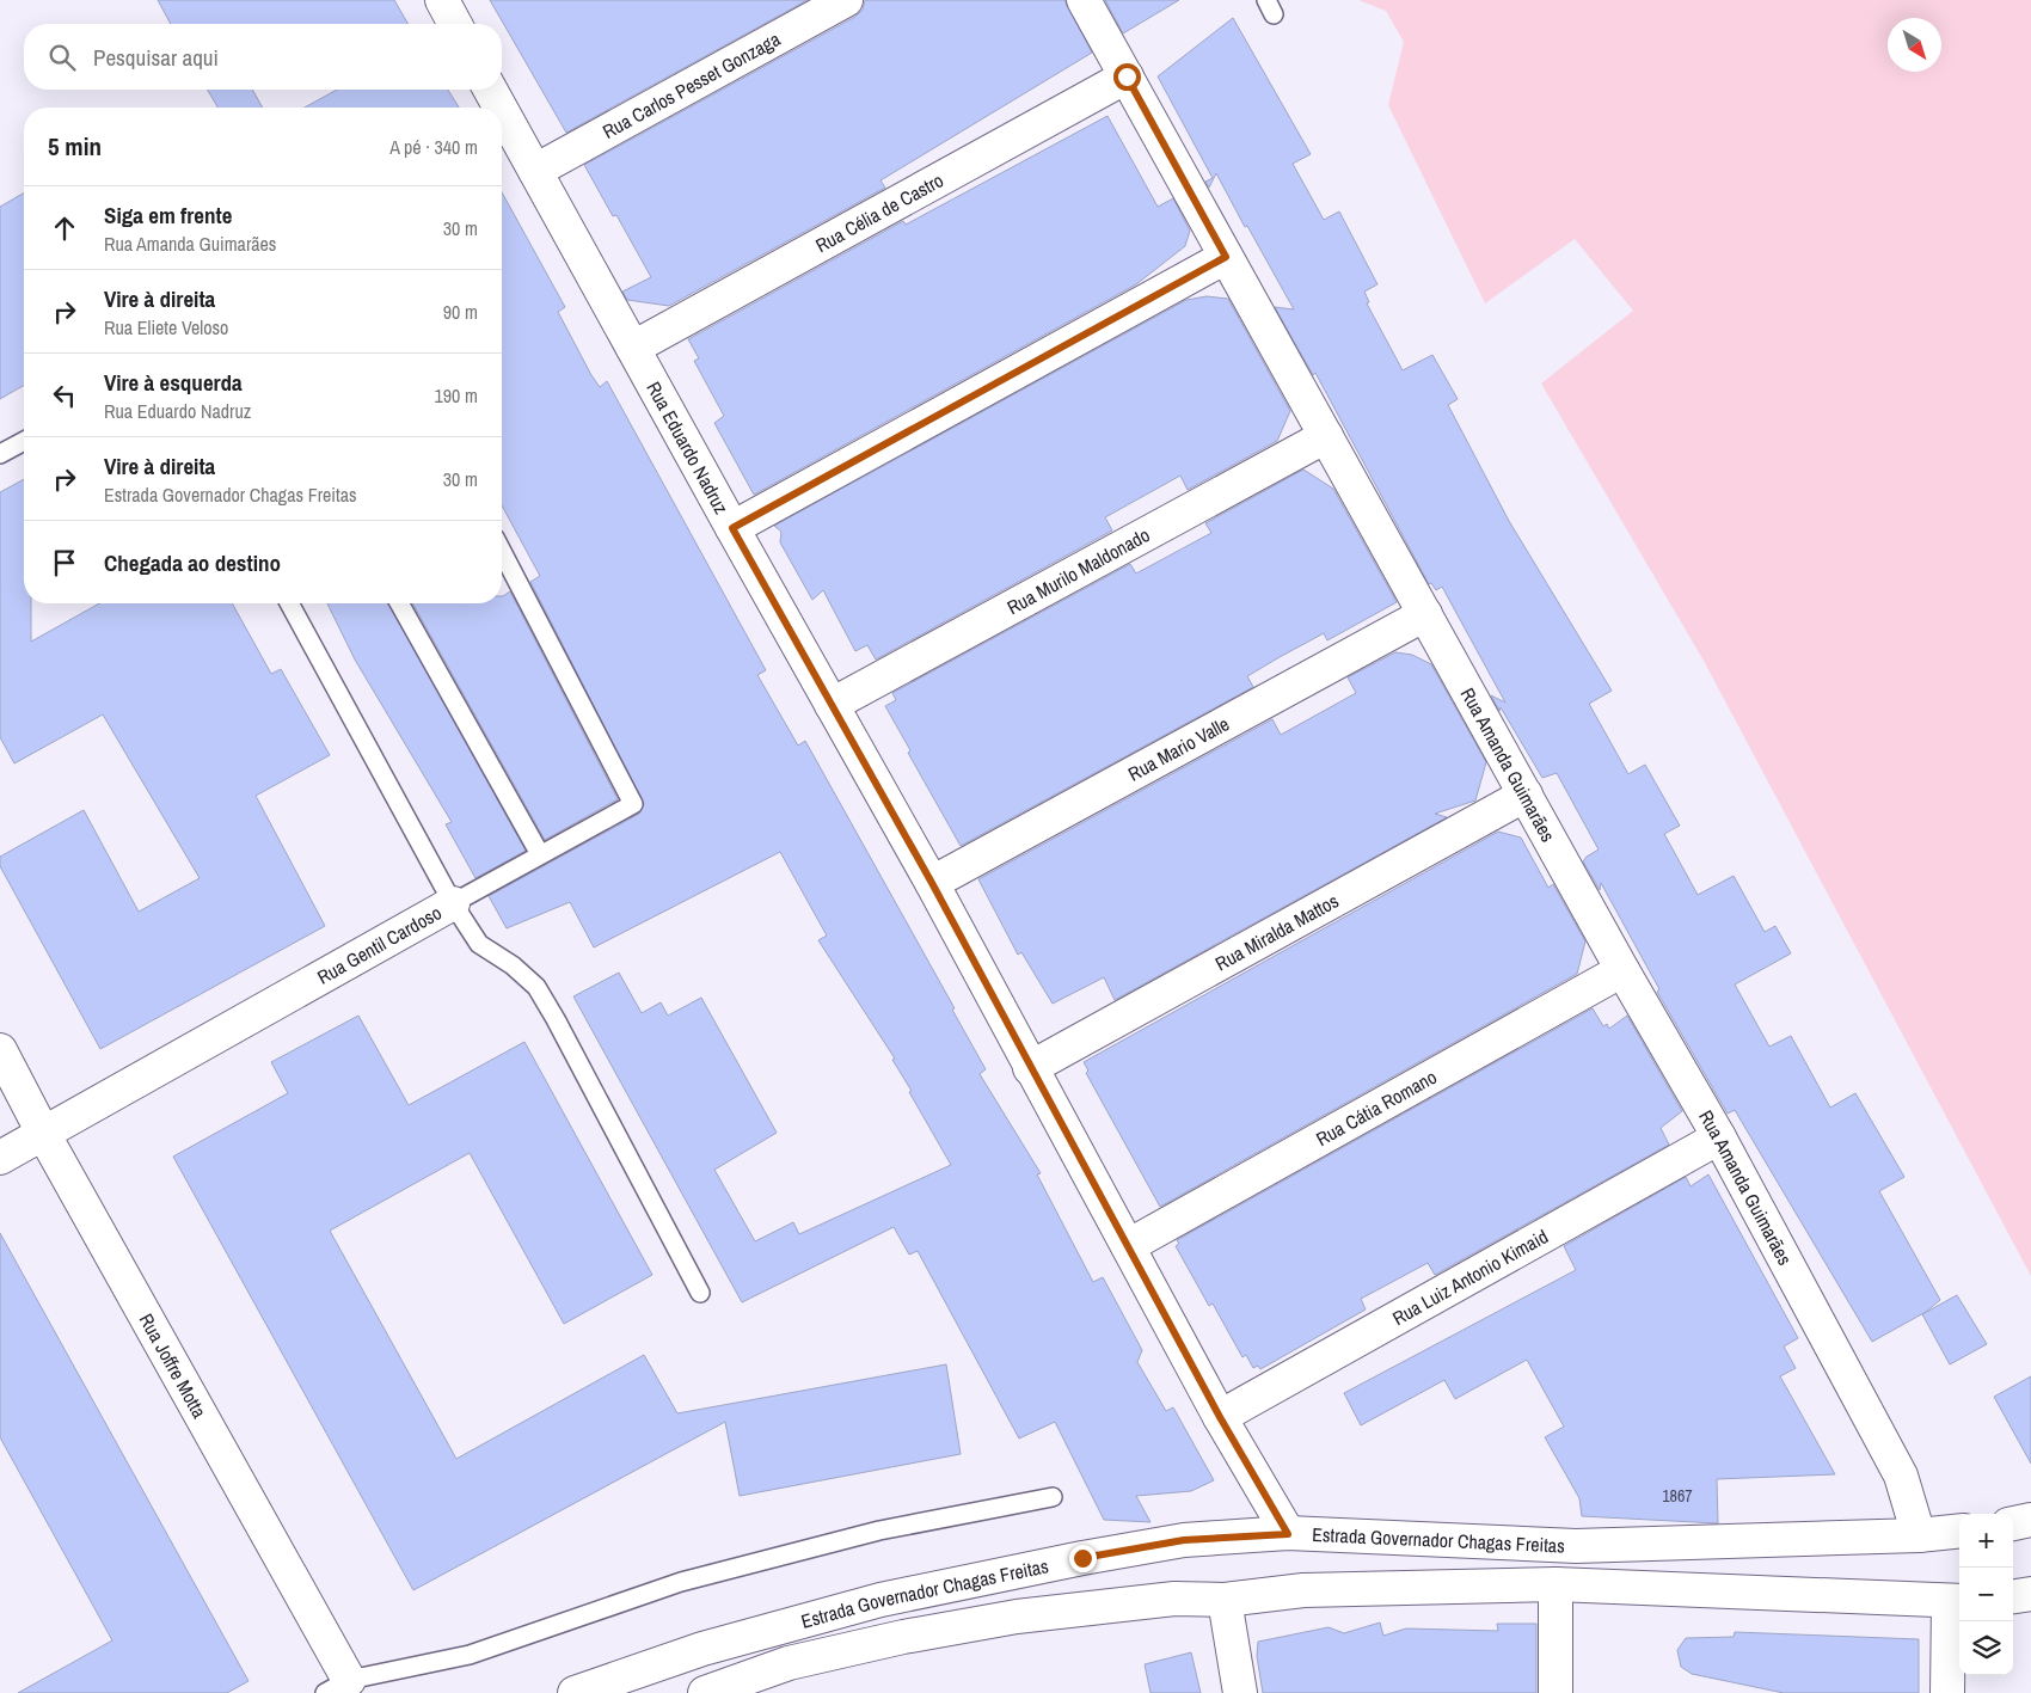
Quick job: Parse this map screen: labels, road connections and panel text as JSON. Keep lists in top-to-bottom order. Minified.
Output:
{"streets":{"street":["Rua Carlos Pesset Gonzaga","Rua Célia de Castro","Rua Eduardo Nadruz","Rua Murilo Maldonado","Rua Mario Valle","Rua Amanda Guimarães","Rua Miralda Mattos","Rua Gentil Cardoso","Rua Cátia Romano","Rua Luiz Antonio Kimaid","Rua Joffre Motta","Estrada Governador Chagas Freitas"]},"crossings":[["Rua Carlos Pesset Gonzaga","Rua Eduardo Nadruz"],["Rua Célia de Castro","Rua Eduardo Nadruz"],["Rua Célia de Castro","Rua Amanda Guimarães"],["Rua Eduardo Nadruz","Rua Murilo Maldonado"],["Rua Eduardo Nadruz","Rua Mario Valle"],["Rua Eduardo Nadruz","Rua Miralda Mattos"],["Rua Eduardo Nadruz","Rua Cátia Romano"],["Rua Eduardo Nadruz","Rua Luiz Antonio Kimaid"],["Rua Eduardo Nadruz","Estrada Governador Chagas Freitas"],["Rua Murilo Maldonado","Rua Amanda Guimarães"],["Rua Mario Valle","Rua Amanda Guimarães"],["Rua Amanda Guimarães","Rua Miralda Mattos"],["Rua Amanda Guimarães","Rua Cátia Romano"],["Rua Amanda Guimarães","Rua Luiz Antonio Kimaid"],["Rua Amanda Guimarães","Estrada Governador Chagas Freitas"],["Rua Gentil Cardoso","Rua Joffre Motta"]],"house_numbers":["1867"],"north":"bottom right","page":{"search":"Pesquisar aqui","heading":["5 min","A pé · 340 m"],"list":[["Siga em frente","Rua Amanda Guimarães","30 m"],["Vire à direita","Rua Eliete Veloso","90 m"],["Vire à esquerda","Rua Eduardo Nadruz","190 m"],["Vire à direita","Estrada Governador Chagas Freitas","30 m"],"Chegada ao destino"],"map_buttons":["+","−"]}}
